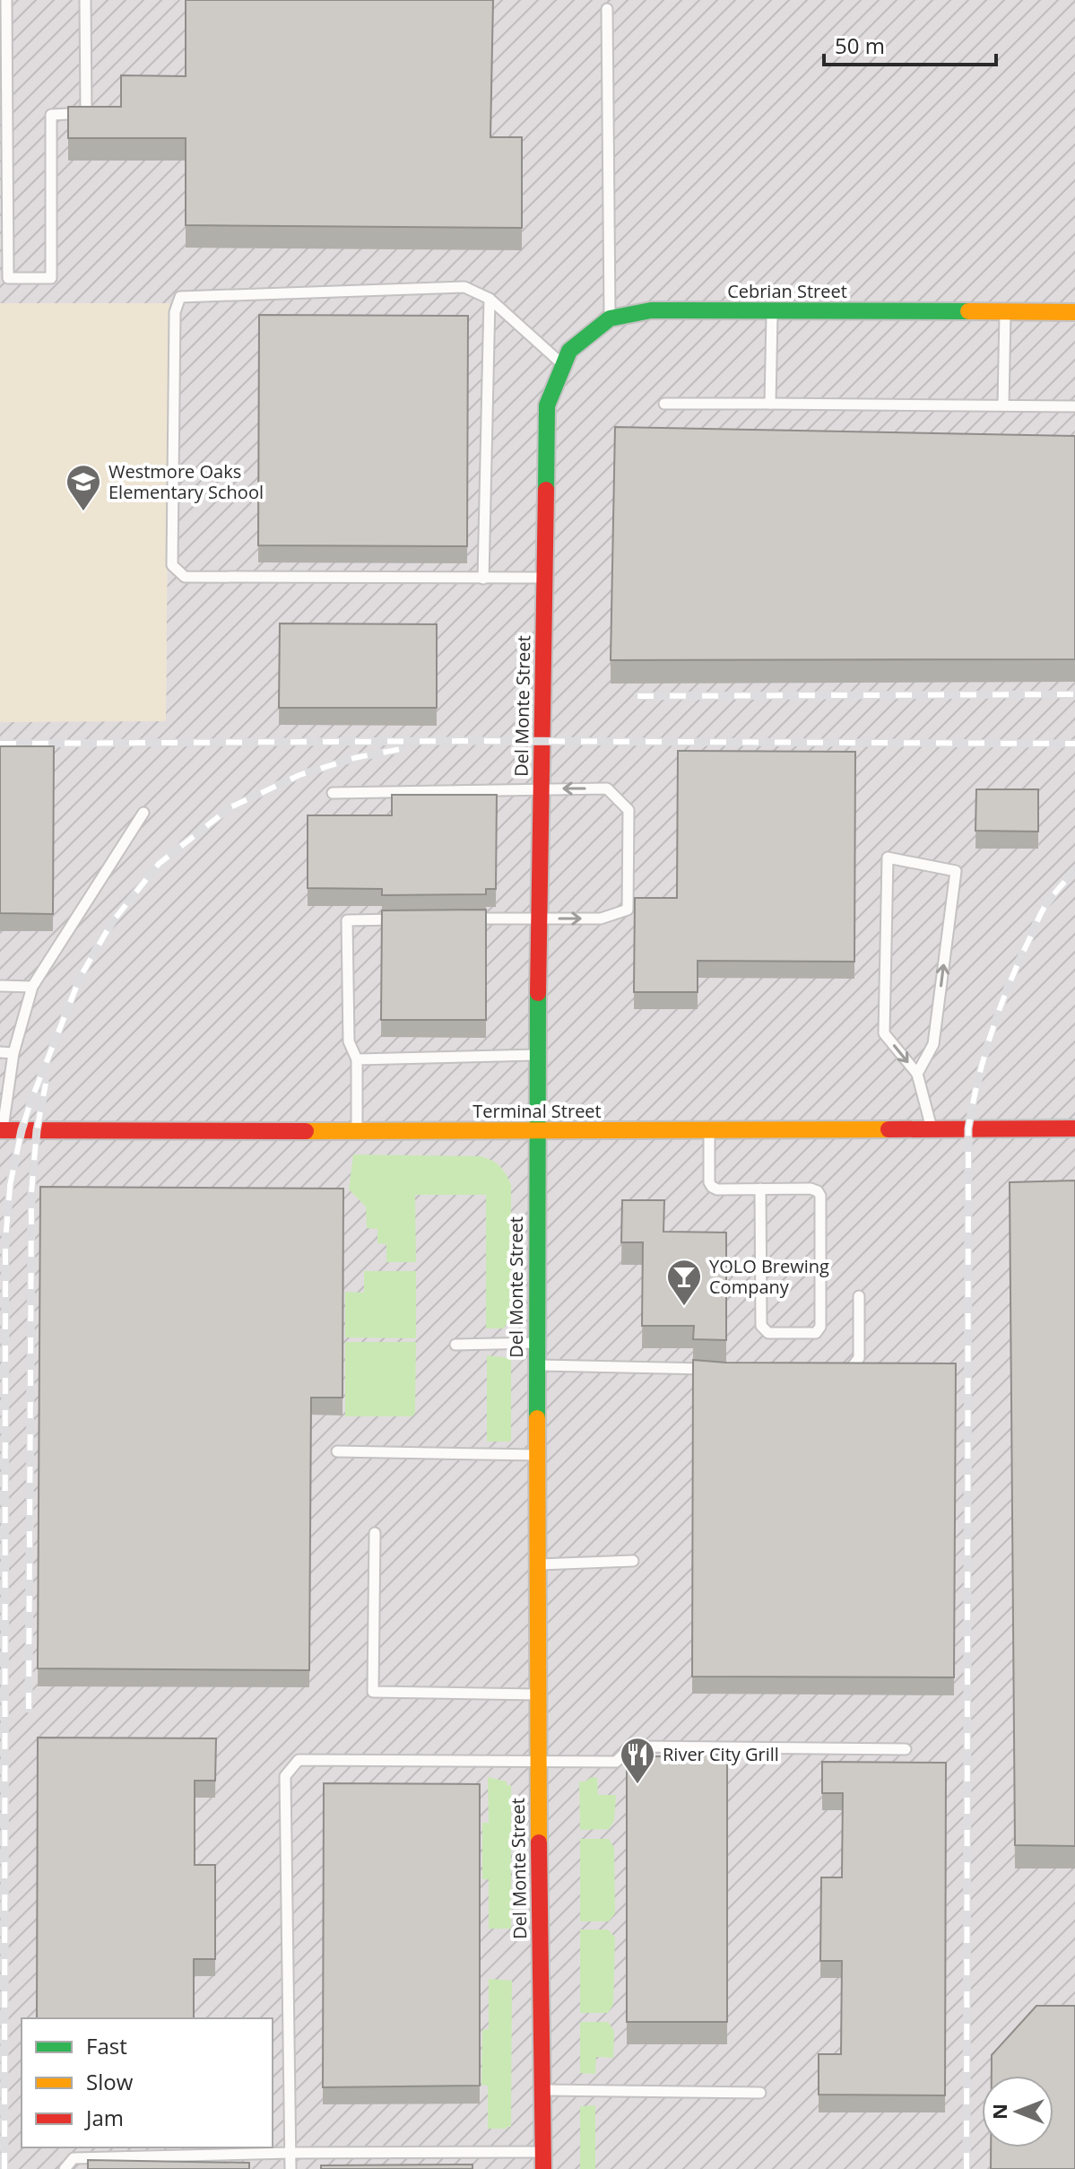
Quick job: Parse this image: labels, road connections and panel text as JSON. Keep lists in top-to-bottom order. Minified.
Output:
{"streets":{"street":["Cebrian Street","Del Monte Street","Terminal Street"]},"crossings":[["Cebrian Street","Del Monte Street"],["Del Monte Street","Terminal Street"]],"places":{"school or university":["Westmore Oaks Elementary School"],"bar":["YOLO Brewing Company"],"restaurant":["River City Grill"]},"legend":["Fast","Slow","Jam"],"scale_bar":"50 m","north":"left"}
